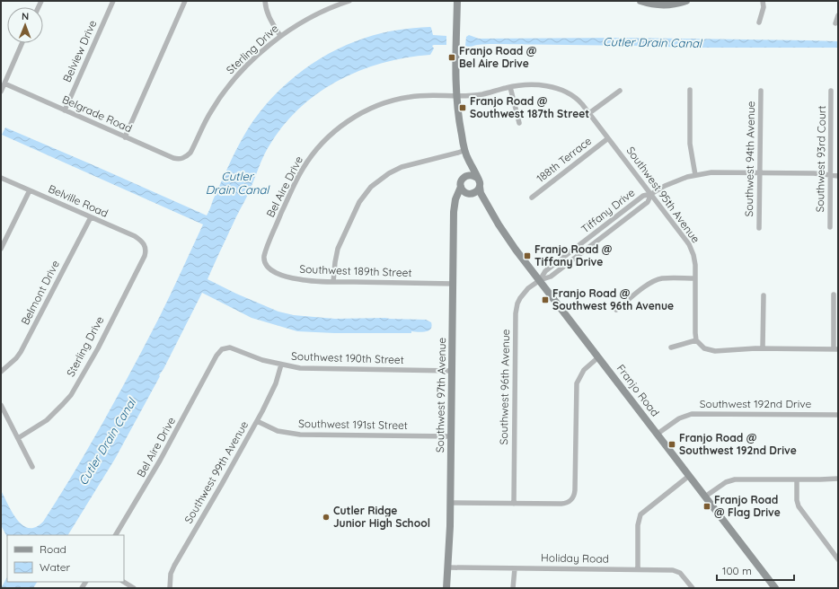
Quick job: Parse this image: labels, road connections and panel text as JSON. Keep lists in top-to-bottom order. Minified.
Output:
{"streets":{"street":["Sterling Drive","Belview Drive","Belgrade Road","Southwest 94th Avenue","Southwest 93rd Court","188th Terrace","Bel Aire Drive","Southwest 95th Avenue","Belville Road","Tiffany Drive","Southwest 189th Street","Belmont Drive","Southwest 190th Street","Southwest 96th Avenue","Franjo Road","Southwest 97th Avenue","Southwest 192nd Drive","Southwest 191st Street","Southwest 99th Avenue","Holiday Road"]},"crossings":[["Sterling Drive","Belgrade Road"],["Sterling Drive","Belville Road"],["Belview Drive","Belgrade Road"],["Southwest 94th Avenue","Tiffany Drive"],["Southwest 93rd Court","Tiffany Drive"],["188th Terrace","Southwest 95th Avenue"],["Bel Aire Drive","Southwest 95th Avenue"],["Bel Aire Drive","Southwest 189th Street"],["Bel Aire Drive","Southwest 190th Street"],["Southwest 95th Avenue","Tiffany Drive"],["Belville Road","Belmont Drive"],["Tiffany Drive","Southwest 96th Avenue"],["Tiffany Drive","Franjo Road"],["Southwest 189th Street","Southwest 97th Avenue"],["Southwest 190th Street","Southwest 97th Avenue"],["Southwest 190th Street","Southwest 99th Avenue"],["Southwest 96th Avenue","Franjo Road"],["Franjo Road","Southwest 97th Avenue"],["Franjo Road","Southwest 192nd Drive"],["Southwest 97th Avenue","Southwest 191st Street"],["Southwest 97th Avenue","Holiday Road"],["Southwest 191st Street","Southwest 99th Avenue"]],"water":["Cutler Drain Canal"],"places":{"transit":["Franjo Road @ Bel Aire Drive","Franjo Road @ Southwest 187th Street","Franjo Road @ Tiffany Drive","Franjo Road @ Southwest 96th Avenue","Franjo Road @ Southwest 192nd Drive","Franjo Road @ Flag Drive"],"other":["Cutler Ridge Junior High School"]},"legend":["Road","Water"],"scale_bar":"100 m","north":"top"}
